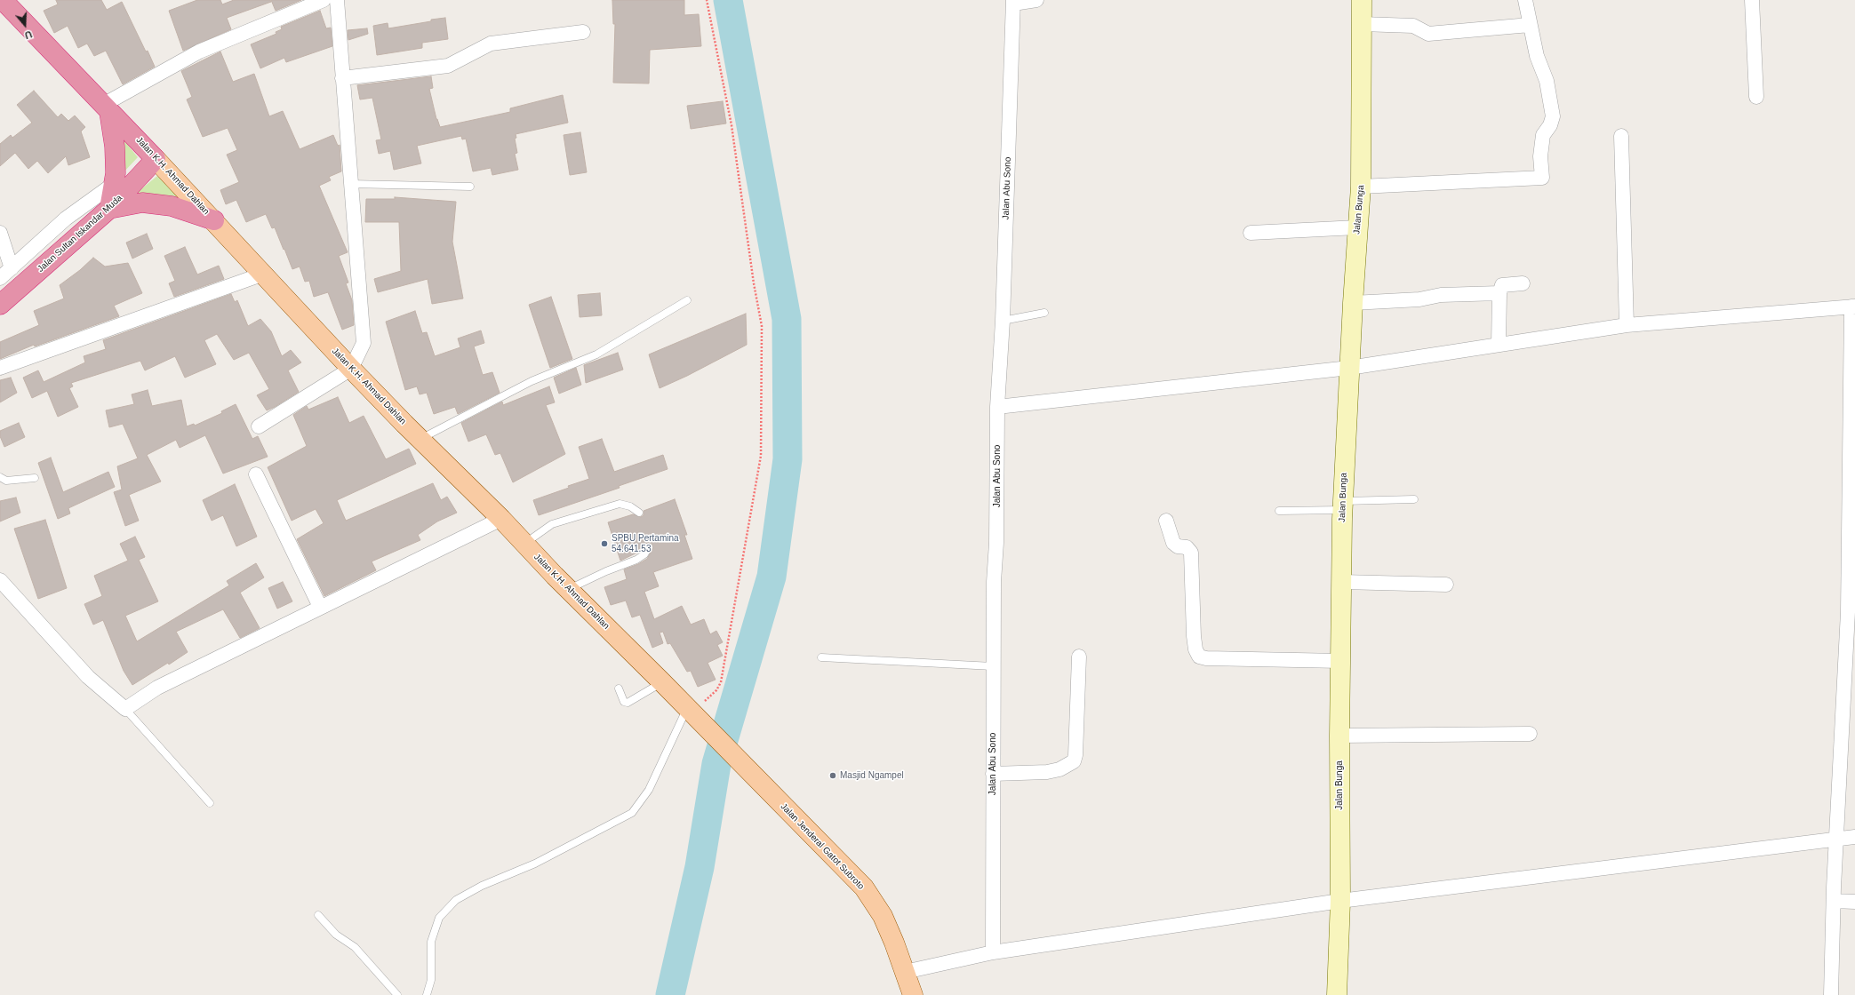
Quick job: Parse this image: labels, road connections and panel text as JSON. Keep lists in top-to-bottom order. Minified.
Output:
{"streets":{"highway":["Jalan K.H. Ahmad Dahlan","Jalan Sultan Iskandar Muda"],"main road":["Jalan Jenderal Gatot Subroto"],"street":["Jalan Abu Sono","Jalan Bunga"]},"crossings":[["Jalan K.H. Ahmad Dahlan","Jalan Sultan Iskandar Muda"],["Jalan K.H. Ahmad Dahlan","Jalan Jenderal Gatot Subroto"]],"places":["SPBU Pertamina 54.641.53","Masjid Ngampel"],"north":"bottom"}
